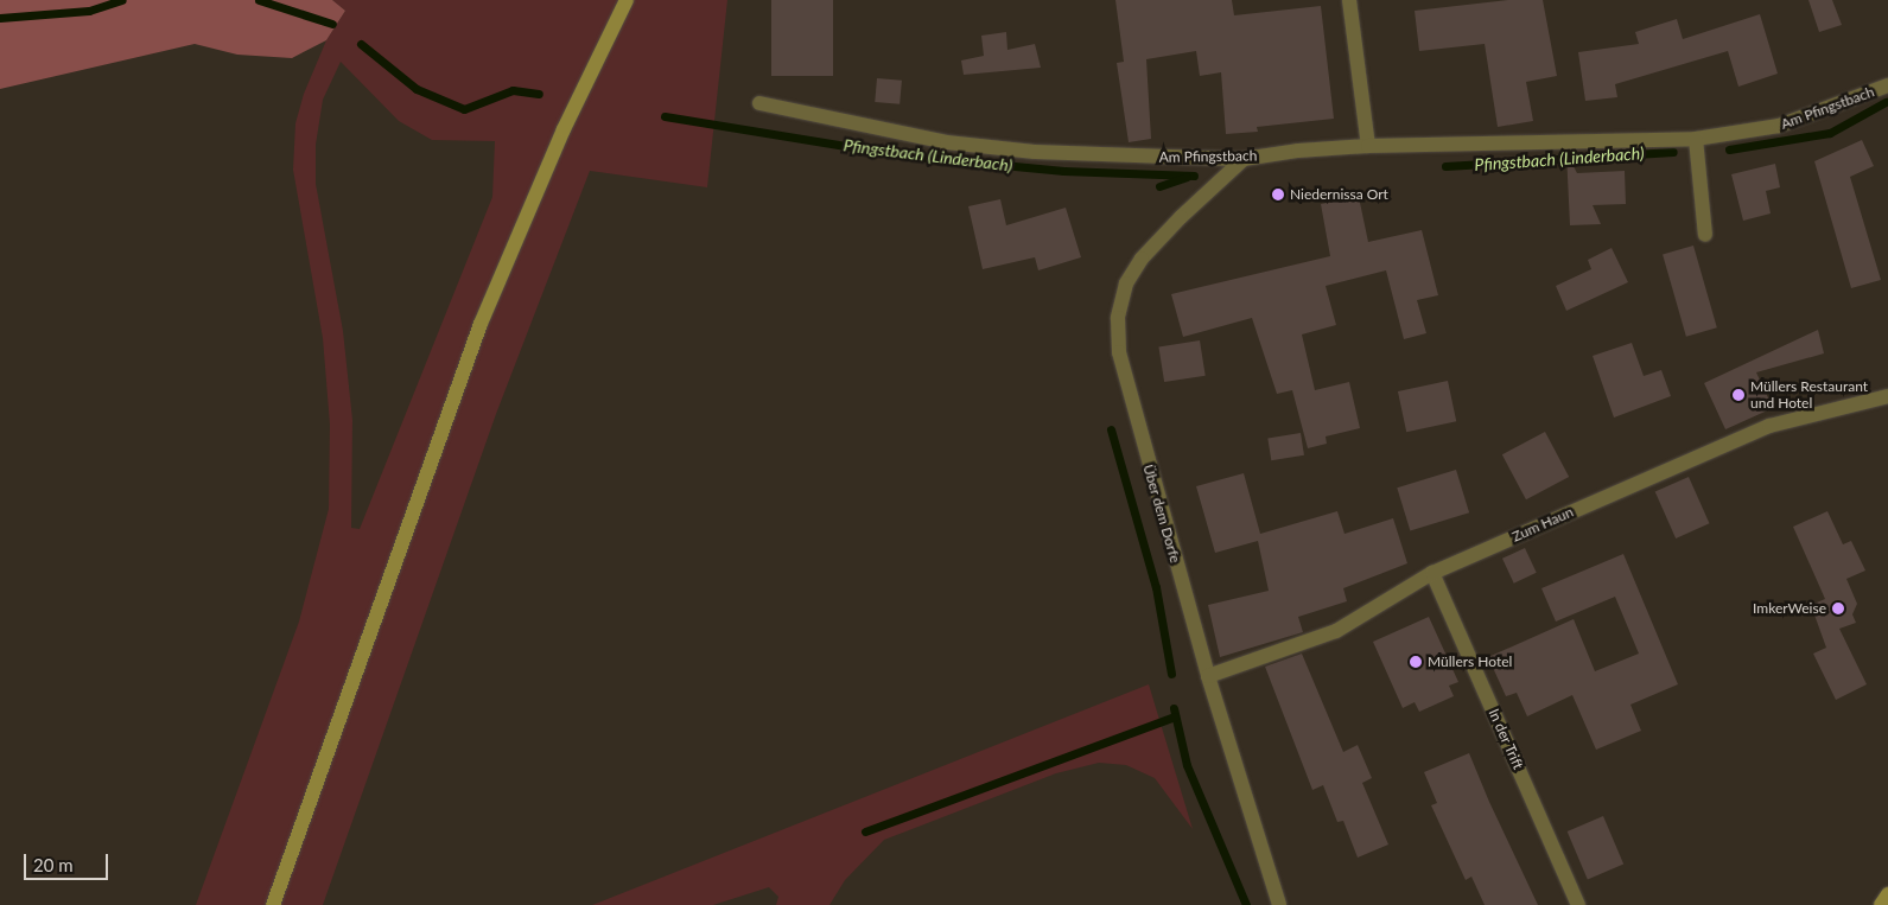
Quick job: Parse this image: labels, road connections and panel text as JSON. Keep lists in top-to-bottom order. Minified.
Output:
{"streets":{"street":["Am Pfingstbach","Über dem Dorfe","Zum Haun","In der Trift"]},"crossings":[["Am Pfingstbach","Über dem Dorfe"],["Über dem Dorfe","Zum Haun"],["Zum Haun","In der Trift"]],"water":["Pfingstbach (Linderbach)"],"places":["Niedernissa Ort","Müllers Restaurant und Hotel","ImkerWeise","Müllers Hotel"],"scale_bar":"20 m"}
